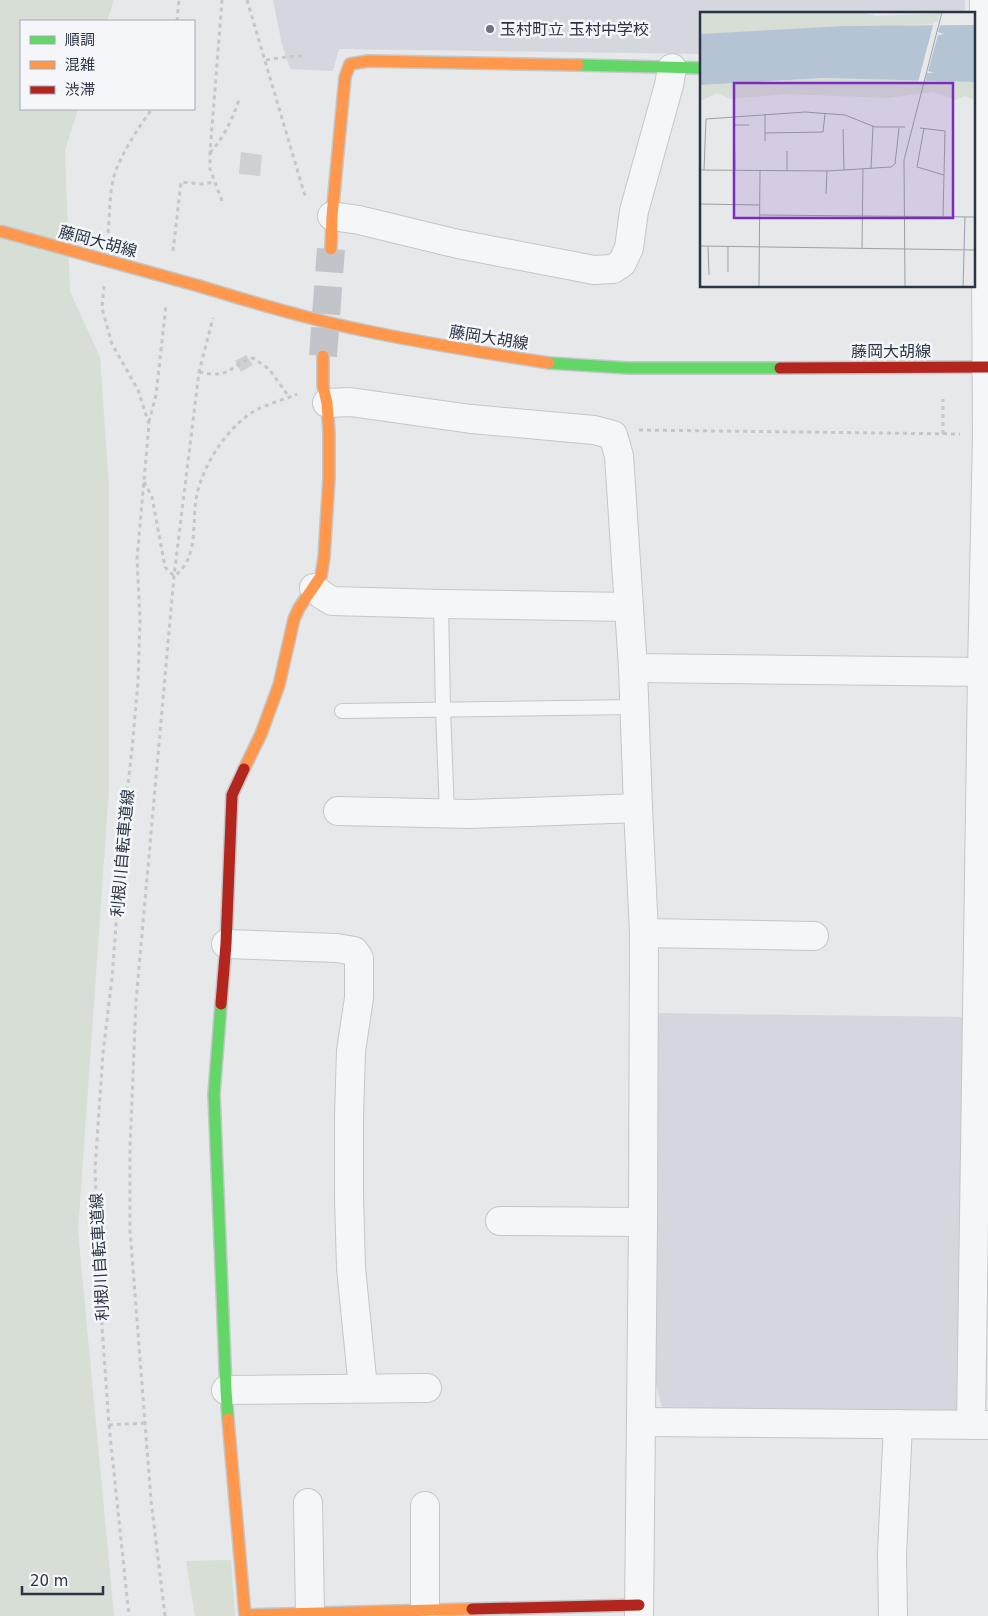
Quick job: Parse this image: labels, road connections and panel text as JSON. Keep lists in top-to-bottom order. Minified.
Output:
{"streets":{"street":["藤岡大胡線"],"path":["利根川自転車道線"]},"places":["玉村町立 玉村中学校"],"legend":["順調","混雑","渋滞"],"scale_bar":"20 m"}
